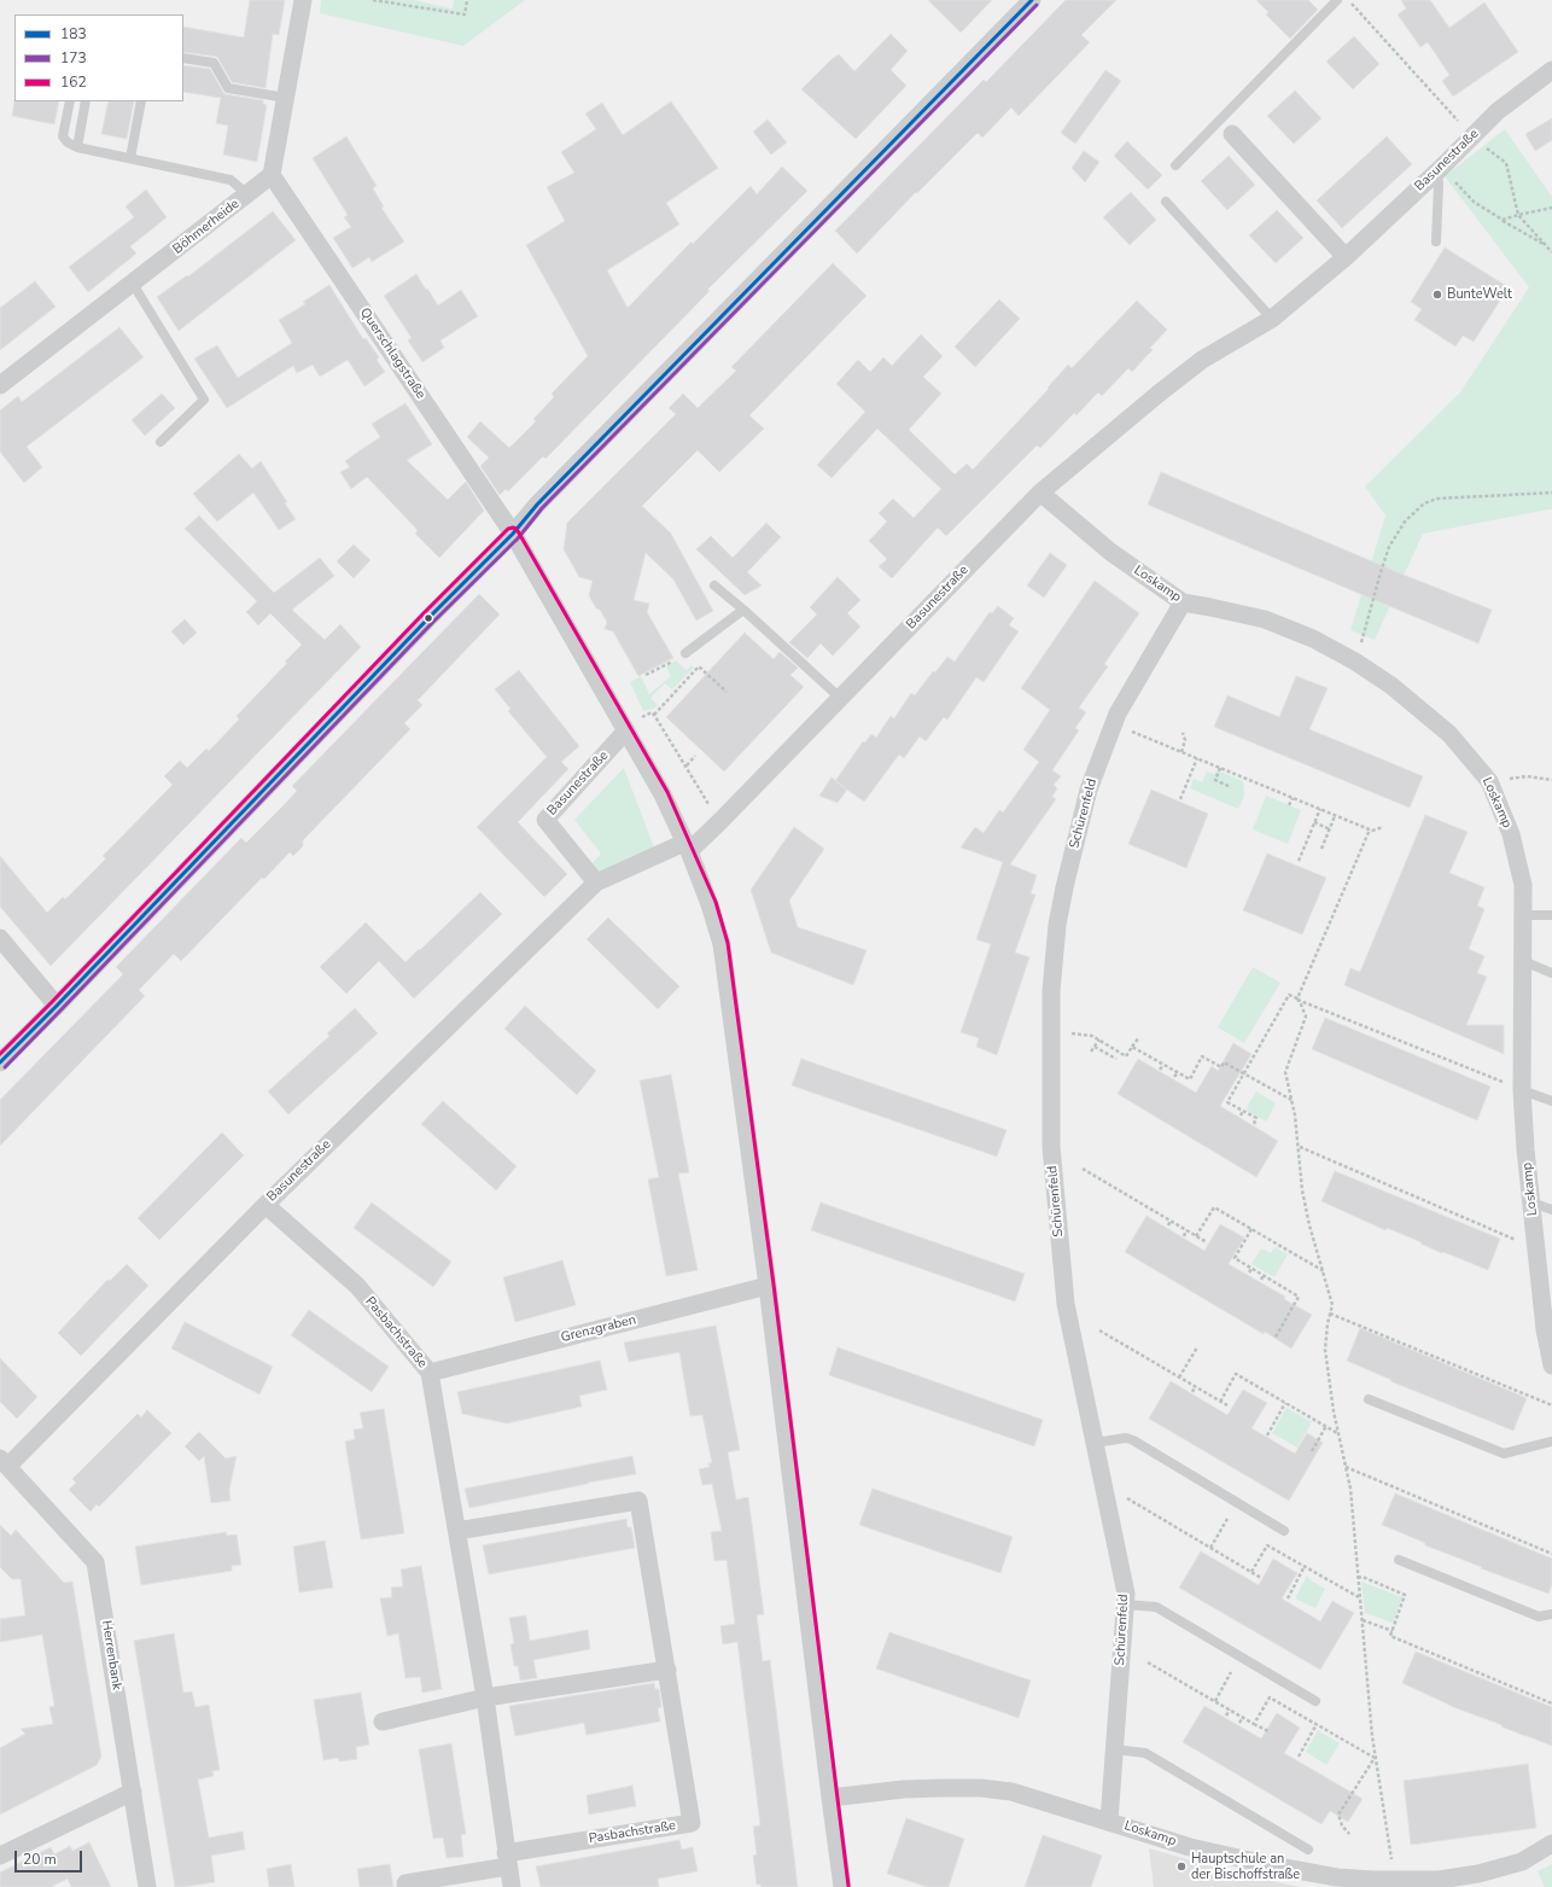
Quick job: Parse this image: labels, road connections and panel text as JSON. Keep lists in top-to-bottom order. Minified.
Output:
{"streets":{"street":["Basunestraße","Böhmerheide","Querschlagstraße","Loskamp","Schürenfeld","Grenzgraben","Pasbachstraße","Herrenbank"]},"crossings":[["Basunestraße","Querschlagstraße"],["Basunestraße","Loskamp"],["Basunestraße","Pasbachstraße"],["Basunestraße","Herrenbank"],["Böhmerheide","Querschlagstraße"],["Querschlagstraße","Loskamp"],["Querschlagstraße","Grenzgraben"],["Loskamp","Schürenfeld"],["Grenzgraben","Pasbachstraße"]],"places":["BunteWelt","Hauptschule an der Bischoffstraße"],"lines":["transit line 183","transit line 173","transit line 162"],"legend":["183","173","162"],"scale_bar":"20 m"}
